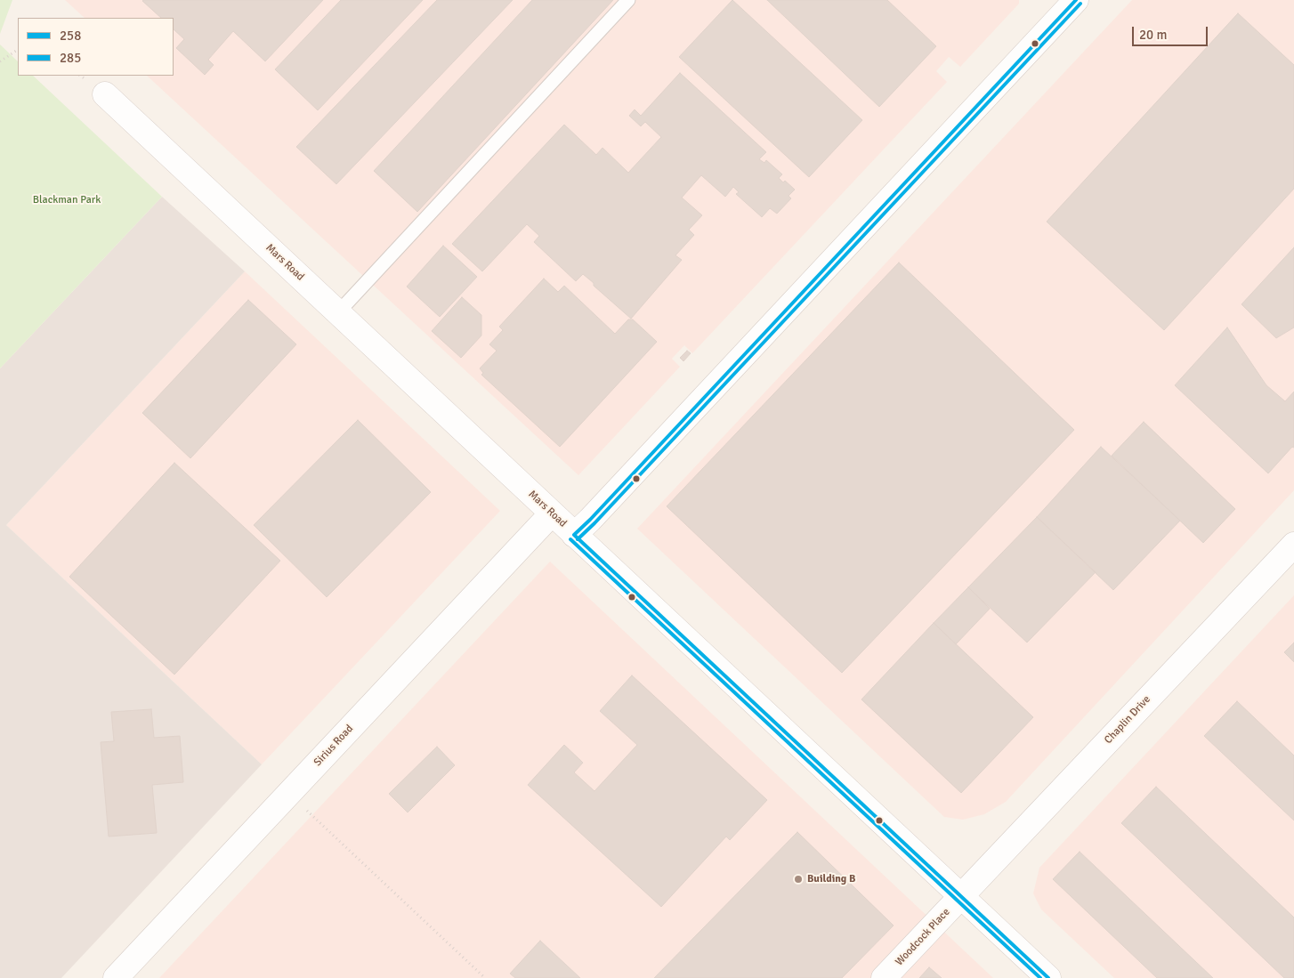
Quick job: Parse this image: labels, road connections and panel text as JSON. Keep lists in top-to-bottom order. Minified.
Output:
{"streets":{"street":["Mars Road","Chaplin Drive","Sirius Road","Woodcock Place"]},"crossings":[["Mars Road","Chaplin Drive"],["Mars Road","Sirius Road"],["Mars Road","Woodcock Place"],["Chaplin Drive","Woodcock Place"]],"parks":["Blackman Park"],"places":["Building B"],"lines":["transit line 258","transit line 285"],"legend":["258","285"],"scale_bar":"20 m"}
